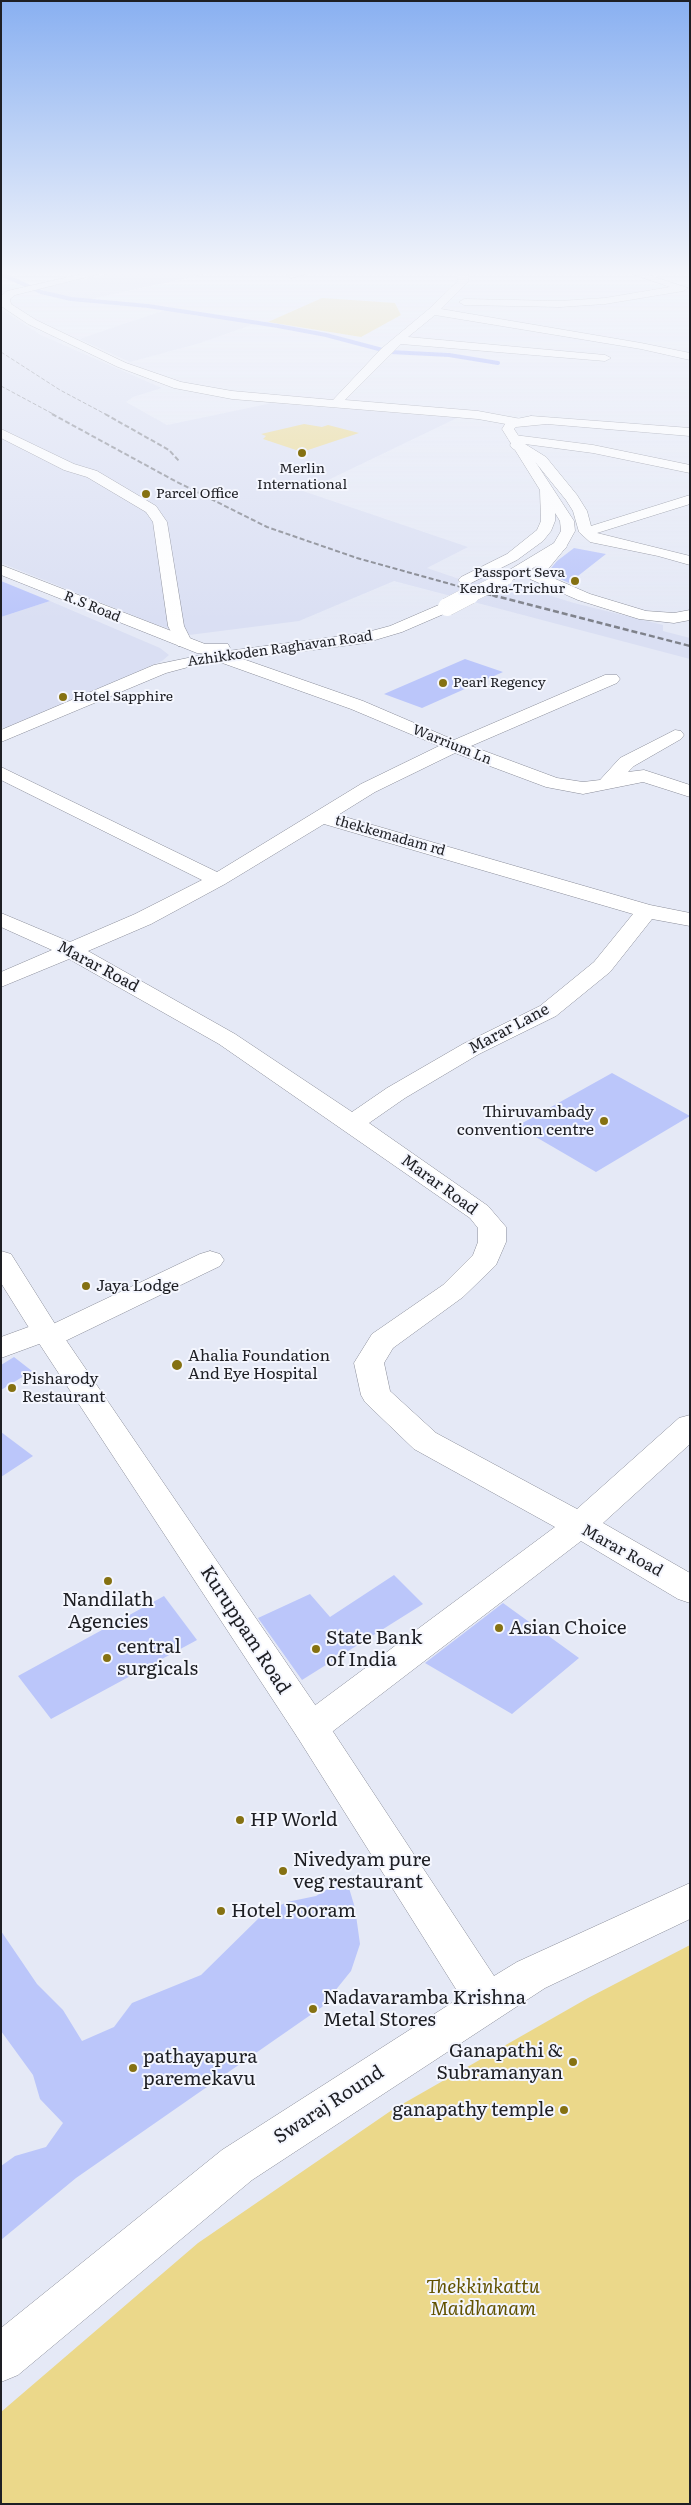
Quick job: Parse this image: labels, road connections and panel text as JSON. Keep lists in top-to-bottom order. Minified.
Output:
{"streets":{"street":["R.S Road","Azhikkoden Raghavan Road","Warrium Ln","thekkemadam rd","Marar Road","Marar Lane","Kuruppam Road","Swaraj Round"]},"crossings":[["R.S Road","Warrium Ln"],["Azhikkoden Raghavan Road","Warrium Ln"],["thekkemadam rd","Marar Road"],["thekkemadam rd","Marar Lane"],["Marar Road","Marar Lane"],["Kuruppam Road","Swaraj Round"]],"parks":["Thekkinkattu Maidhanam"],"places":["Merlin International","Parcel Office","Passport Seva Kendra-Trichur","Pearl Regency","Hotel Sapphire","Thiruvambady convention centre","Jaya Lodge","Ahalia Foundation And Eye Hospital","Pisharody Restaurant","Nandilath Agencies","Asian Choice","State Bank of India","central surgicals","HP World","Nivedyam pure veg restaurant","Hotel Pooram","Nadavaramba Krishna Metal Stores","Ganapathi & Subramanyan","pathayapura paremekavu","ganapathy temple"]}
